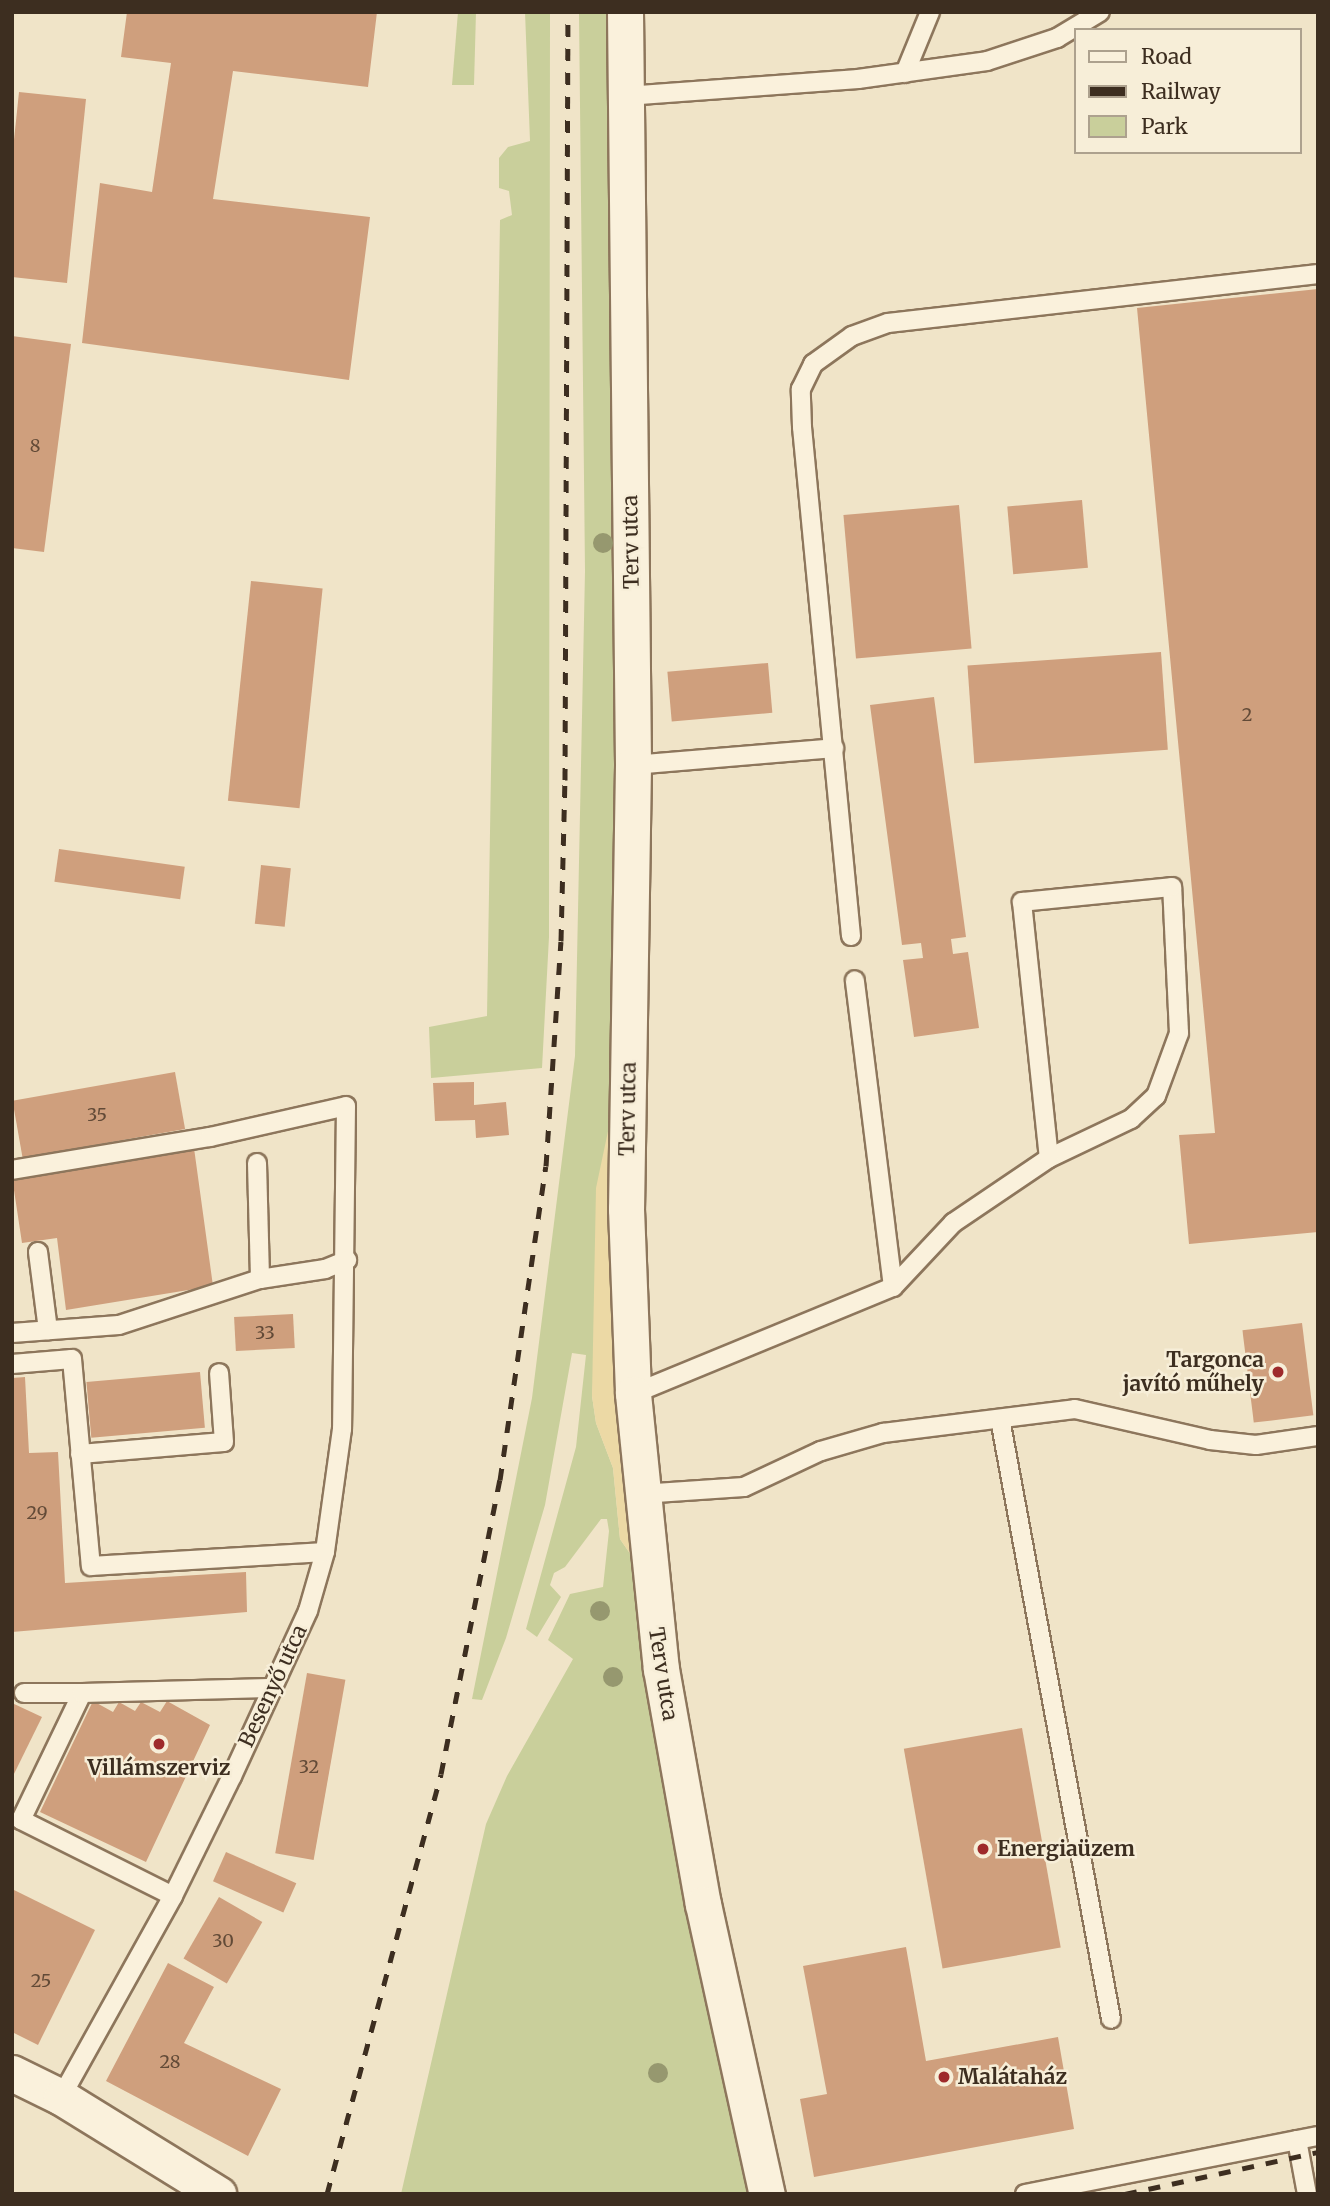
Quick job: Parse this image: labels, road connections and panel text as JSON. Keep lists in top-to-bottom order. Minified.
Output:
{"streets":{"street":["Terv utca"],"lane":["Besenyő utca"]},"places":["Targonca javító műhely","Villámszerviz","Energiaüzem","Malátaház"],"house_numbers":["8","2","35","33","29","32","30","25","28"],"legend":["Road","Railway","Park"]}
